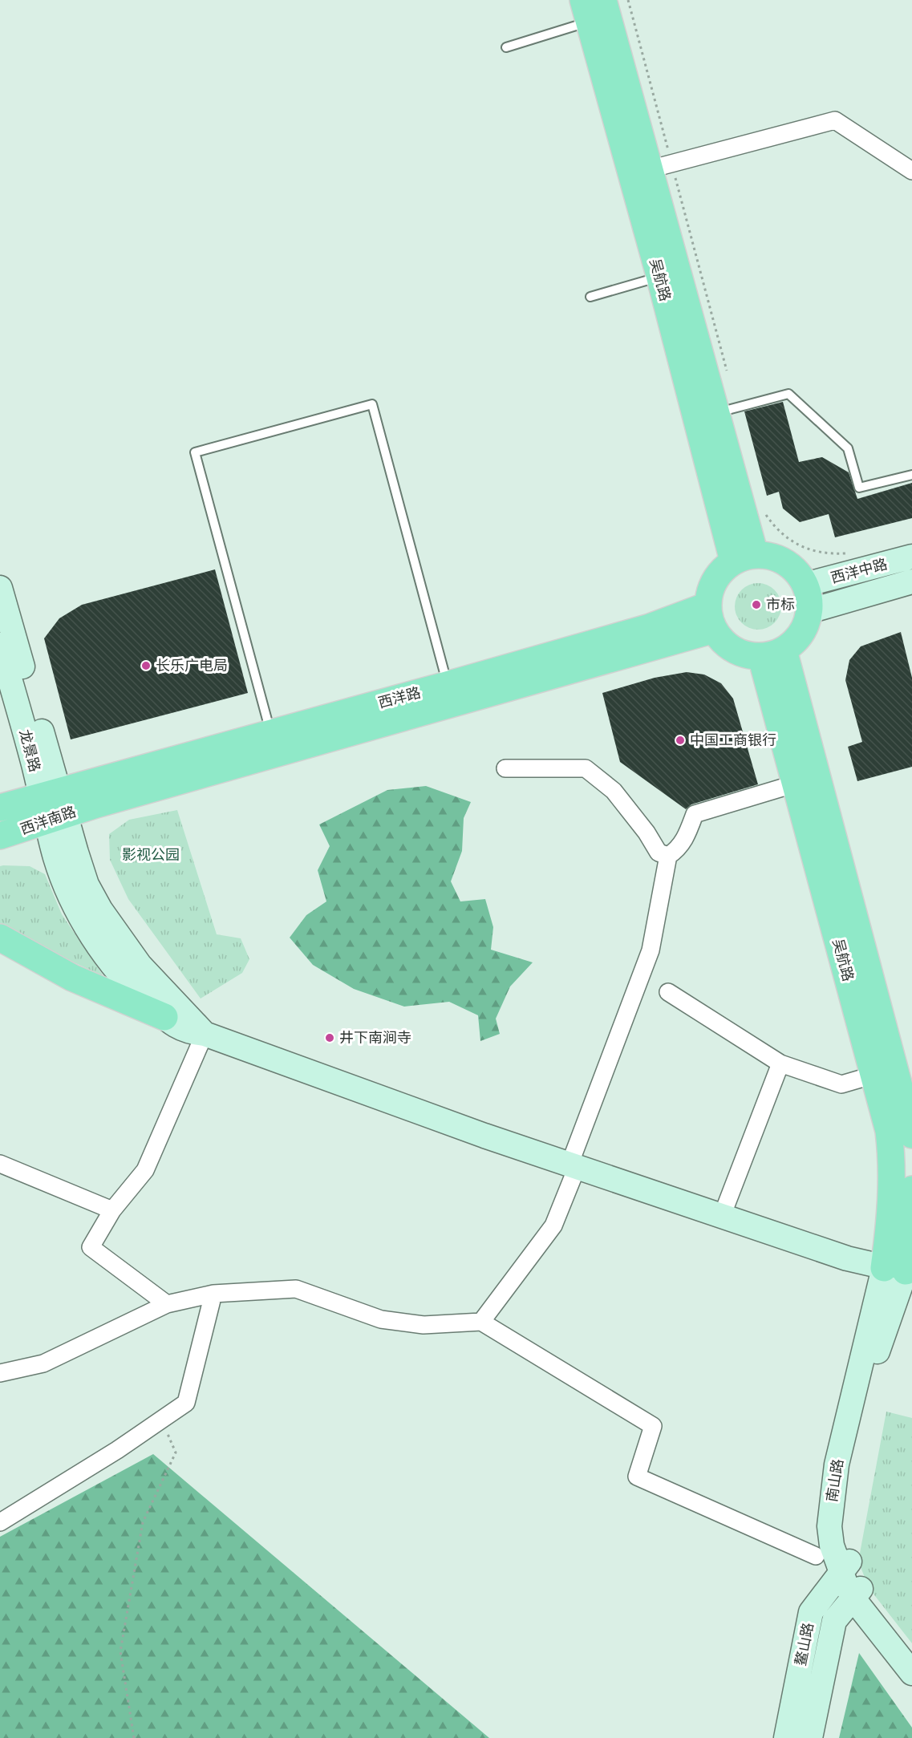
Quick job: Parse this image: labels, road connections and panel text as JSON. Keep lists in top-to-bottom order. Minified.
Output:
{"streets":{"main road":["吴航路","西洋路","西洋南路"],"street":["西洋中路","龙景路","南山路","鳌山路"]},"crossings":[["吴航路","西洋中路"],["吴航路","西洋路"],["吴航路","龙景路"],["吴航路","南山路"],["西洋中路","西洋路"],["西洋路","西洋南路"],["龙景路","西洋南路"],["龙景路","南山路"],["南山路","鳌山路"]],"parks":["影视公园"],"places":["市标","长乐广电局","中国工商银行","井下南涧寺"]}
